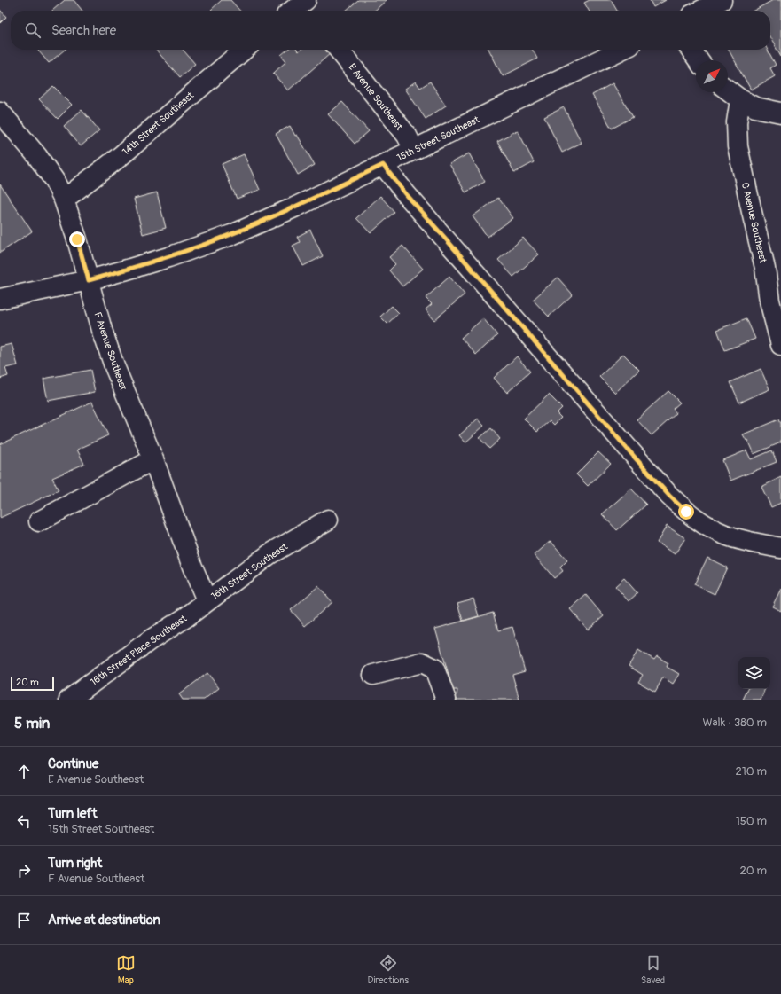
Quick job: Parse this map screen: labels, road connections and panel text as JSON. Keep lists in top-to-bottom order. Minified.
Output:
{"streets":{"street":["E Avenue Southeast","14th Street Southeast","15th Street Southeast","C Avenue Southeast","F Avenue Southeast","16th Street Southeast","16th Street Place Southeast"]},"crossings":[["E Avenue Southeast","15th Street Southeast"],["14th Street Southeast","F Avenue Southeast"],["15th Street Southeast","F Avenue Southeast"],["F Avenue Southeast","16th Street Southeast"],["F Avenue Southeast","16th Street Place Southeast"],["16th Street Southeast","16th Street Place Southeast"]],"scale_bar":"20 m","north":"top right","page":{"search":"Search here","scale":"20 m","heading":["5 min","Walk · 380 m"],"list":[["Continue","E Avenue Southeast","210 m"],["Turn left","15th Street Southeast","150 m"],["Turn right","F Avenue Southeast","20 m"],"Arrive at destination"],"nav":["Map","Directions","Saved"]}}
